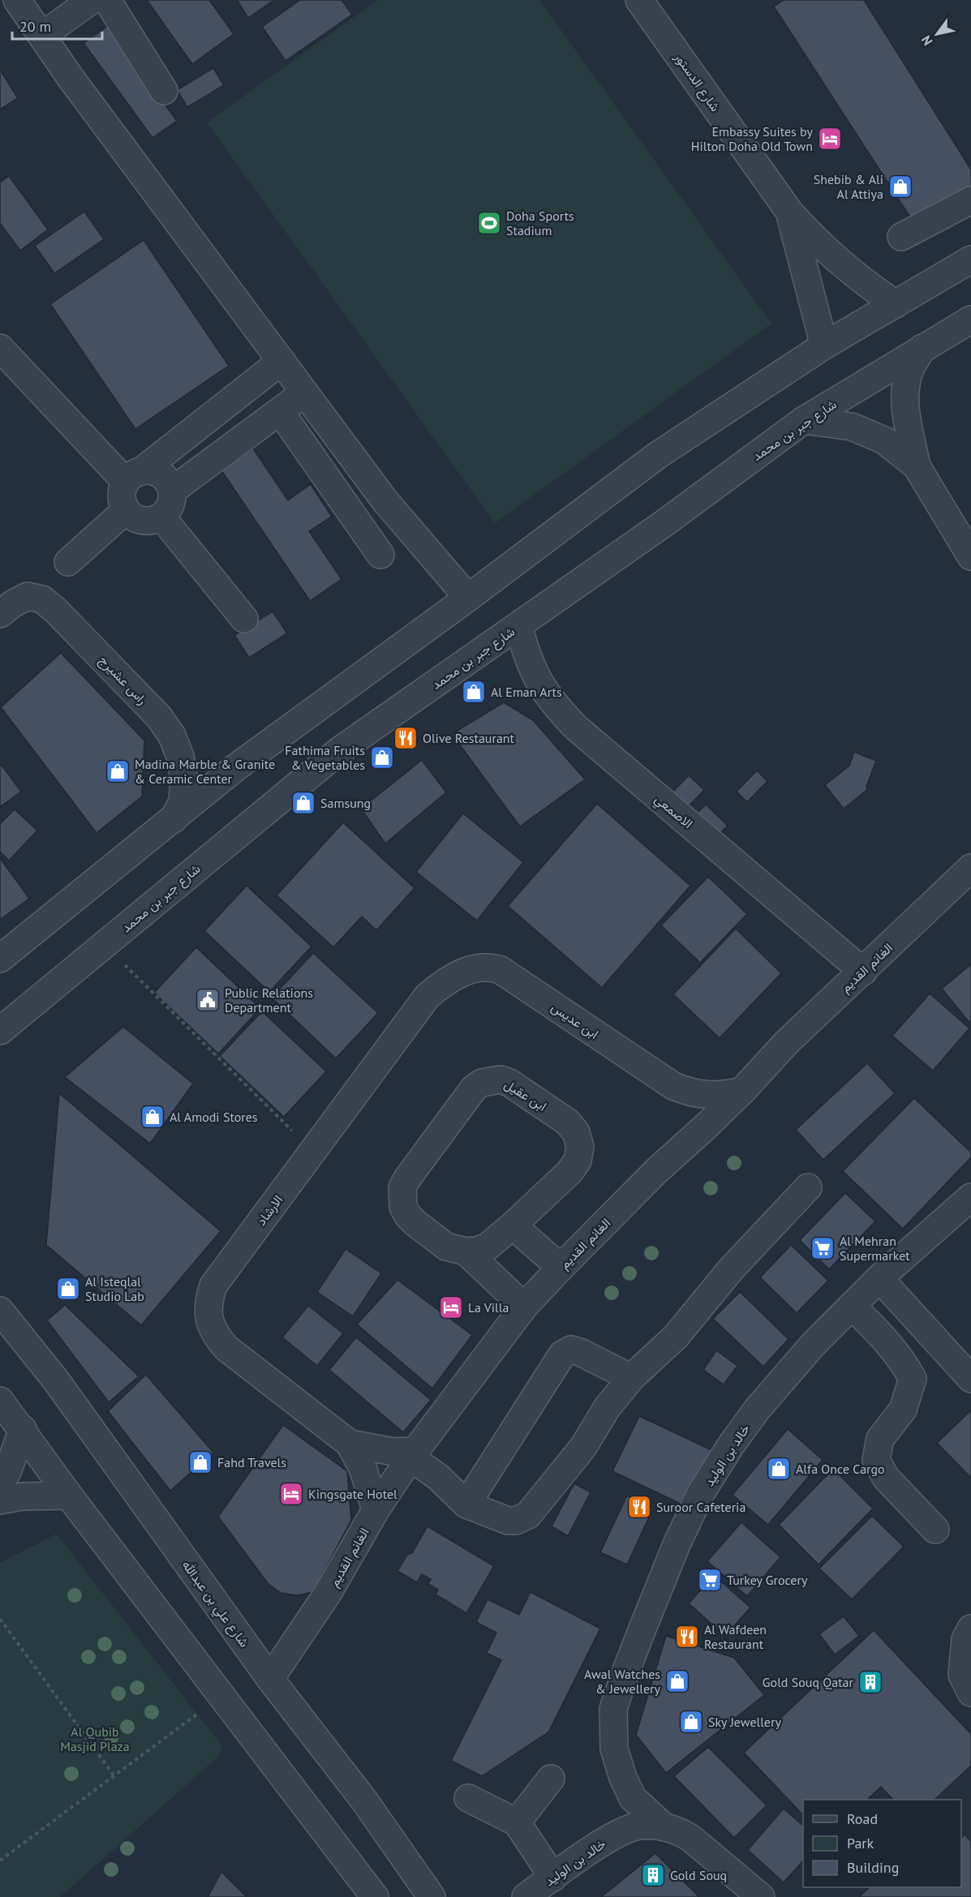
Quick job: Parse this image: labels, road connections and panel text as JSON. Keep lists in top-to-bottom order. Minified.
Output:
{"streets":{"street":["شارع الدستور","شارع جبر بن محمد","راس عشيرج","الاصمعي","الغانم القديم","ابن عديس","ابن عقيل","الارشاد","خالد بن الوليد","شارع علي بن عبدالله"]},"crossings":[["شارع جبر بن محمد","الاصمعي"],["الاصمعي","الغانم القديم"],["الغانم القديم","ابن عديس"],["الغانم القديم","شارع علي بن عبدالله"],["ابن عديس","الارشاد"]],"parks":["Al Qubib Masjid Plaza"],"places":{"hotel":["Embassy Suites by Hilton Doha Old Town","La Villa","Kingsgate Hotel"],"shop":["Shebib & Ali Al Attiya","Al Eman Arts","Fathima Fruits & Vegetables","Madina Marble & Granite & Ceramic Center","Samsung","Al Amodi Stores","Al Isteqlal Studio Lab","Fahd Travels","Alfa Once Cargo","Awal Watches & Jewellery","Sky Jewellery"],"sports":["Doha Sports Stadium"],"restaurant":["Olive Restaurant","Suroor Cafeteria","Al Wafdeen Restaurant"],"public building":["Public Relations Department"],"supermarket":["Al Mehran Supermarket","Turkey Grocery"],"building":["Gold Souq Qatar","Gold Souq"]},"legend":["Road","Park","Building"],"scale_bar":"20 m","north":"bottom left"}
